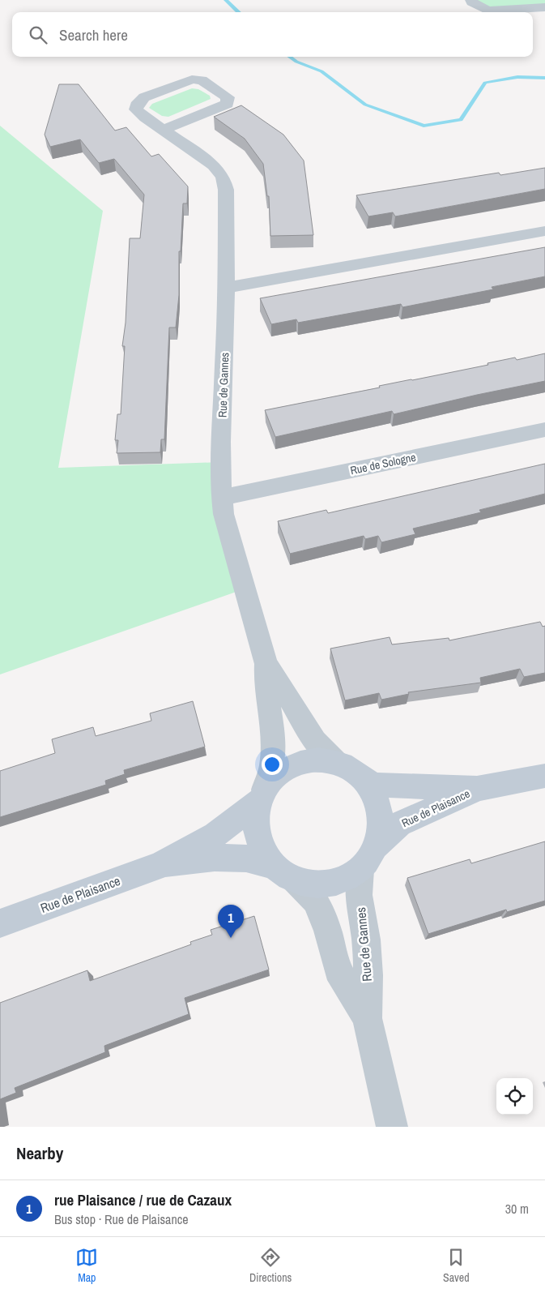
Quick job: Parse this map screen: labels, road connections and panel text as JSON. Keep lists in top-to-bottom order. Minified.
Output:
{"streets":{"street":["Rue de Gannes","Rue de Sologne","Rue de Plaisance"]},"crossings":[["Rue de Gannes","Rue de Sologne"],["Rue de Gannes","Rue de Plaisance"]],"page":{"search":"Search here","pins":"1","heading":"Nearby","list":[{"mark":"1","name":"rue Plaisance / rue de Cazaux","note":"Bus stop · Rue de Plaisance","value":"30 m"}],"nav":["Map","Directions","Saved"]}}
